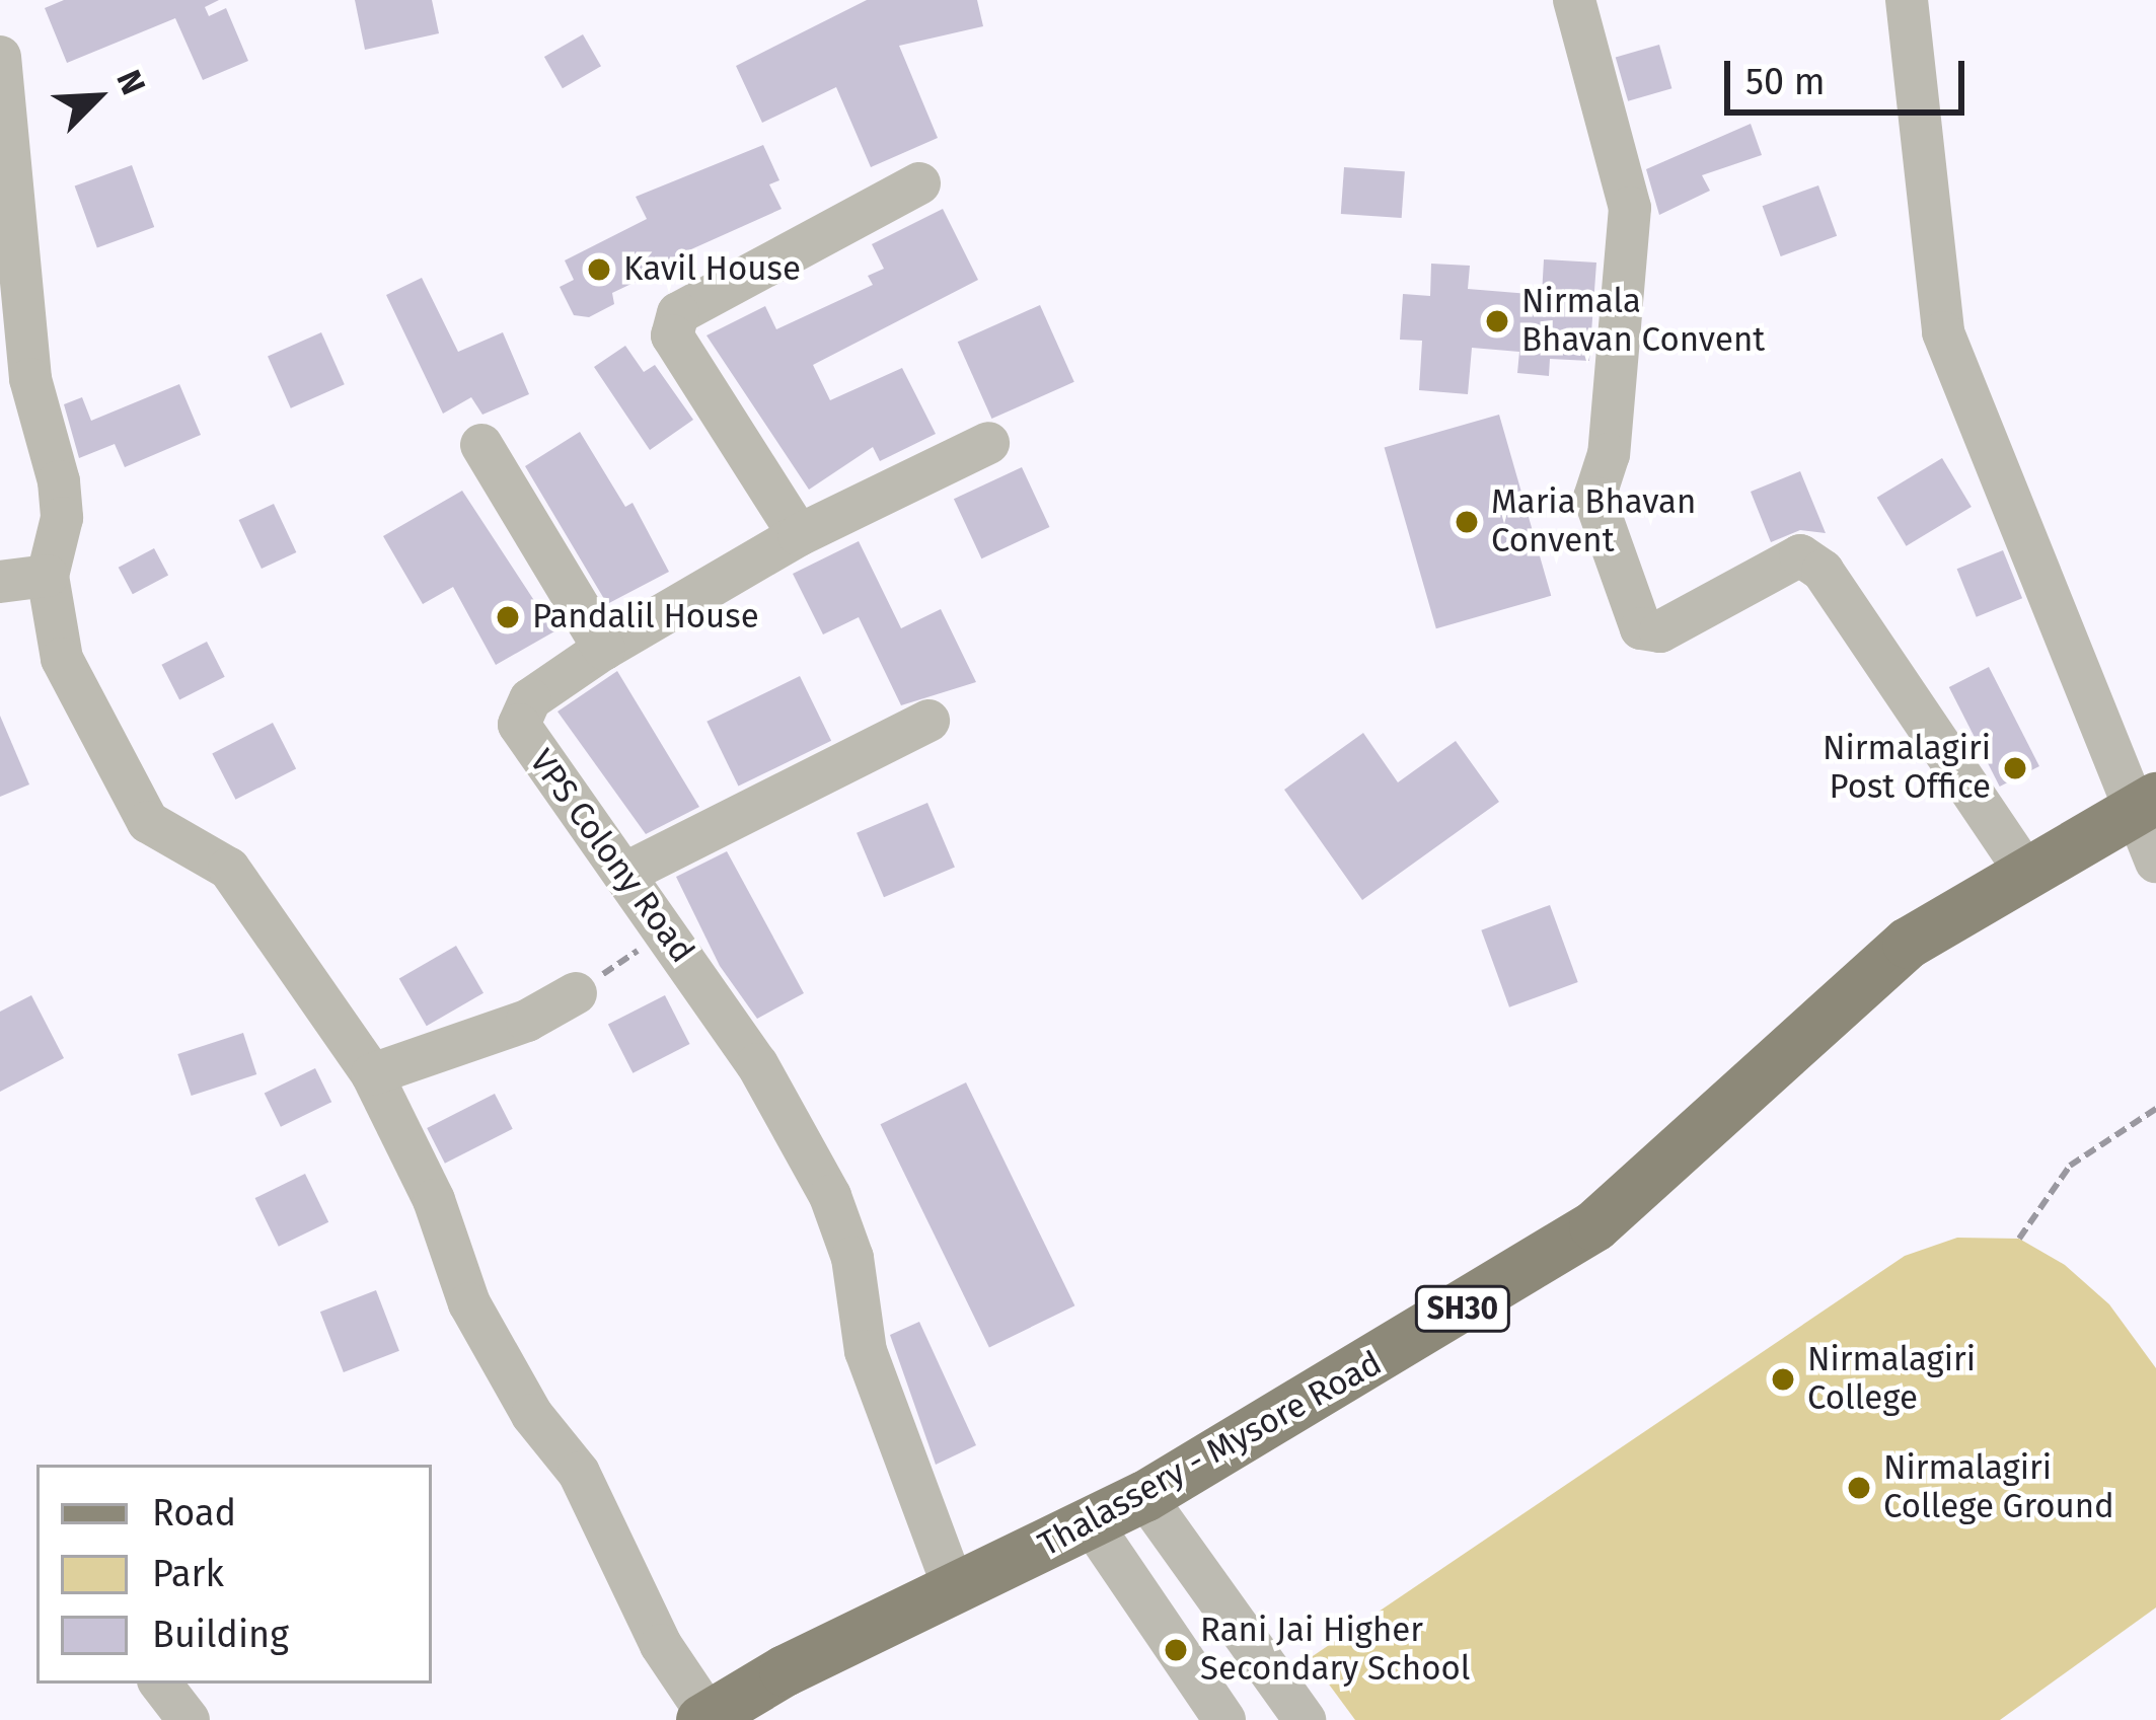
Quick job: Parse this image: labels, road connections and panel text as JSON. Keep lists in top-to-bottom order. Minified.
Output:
{"streets":{"main road":["SH30","Thalassery - Mysore Road"],"street":["VPS Colony Road"]},"crossings":[["VPS Colony Road","Thalassery - Mysore Road"]],"places":["Kavil House","Nirmala Bhavan Convent","Maria Bhavan Convent","Pandalil House","Nirmalagiri Post Office","Nirmalagiri College","Nirmalagiri College Ground","Rani Jai Higher Secondary School"],"legend":["Road","Park","Building"],"scale_bar":"50 m","north":"top right"}
